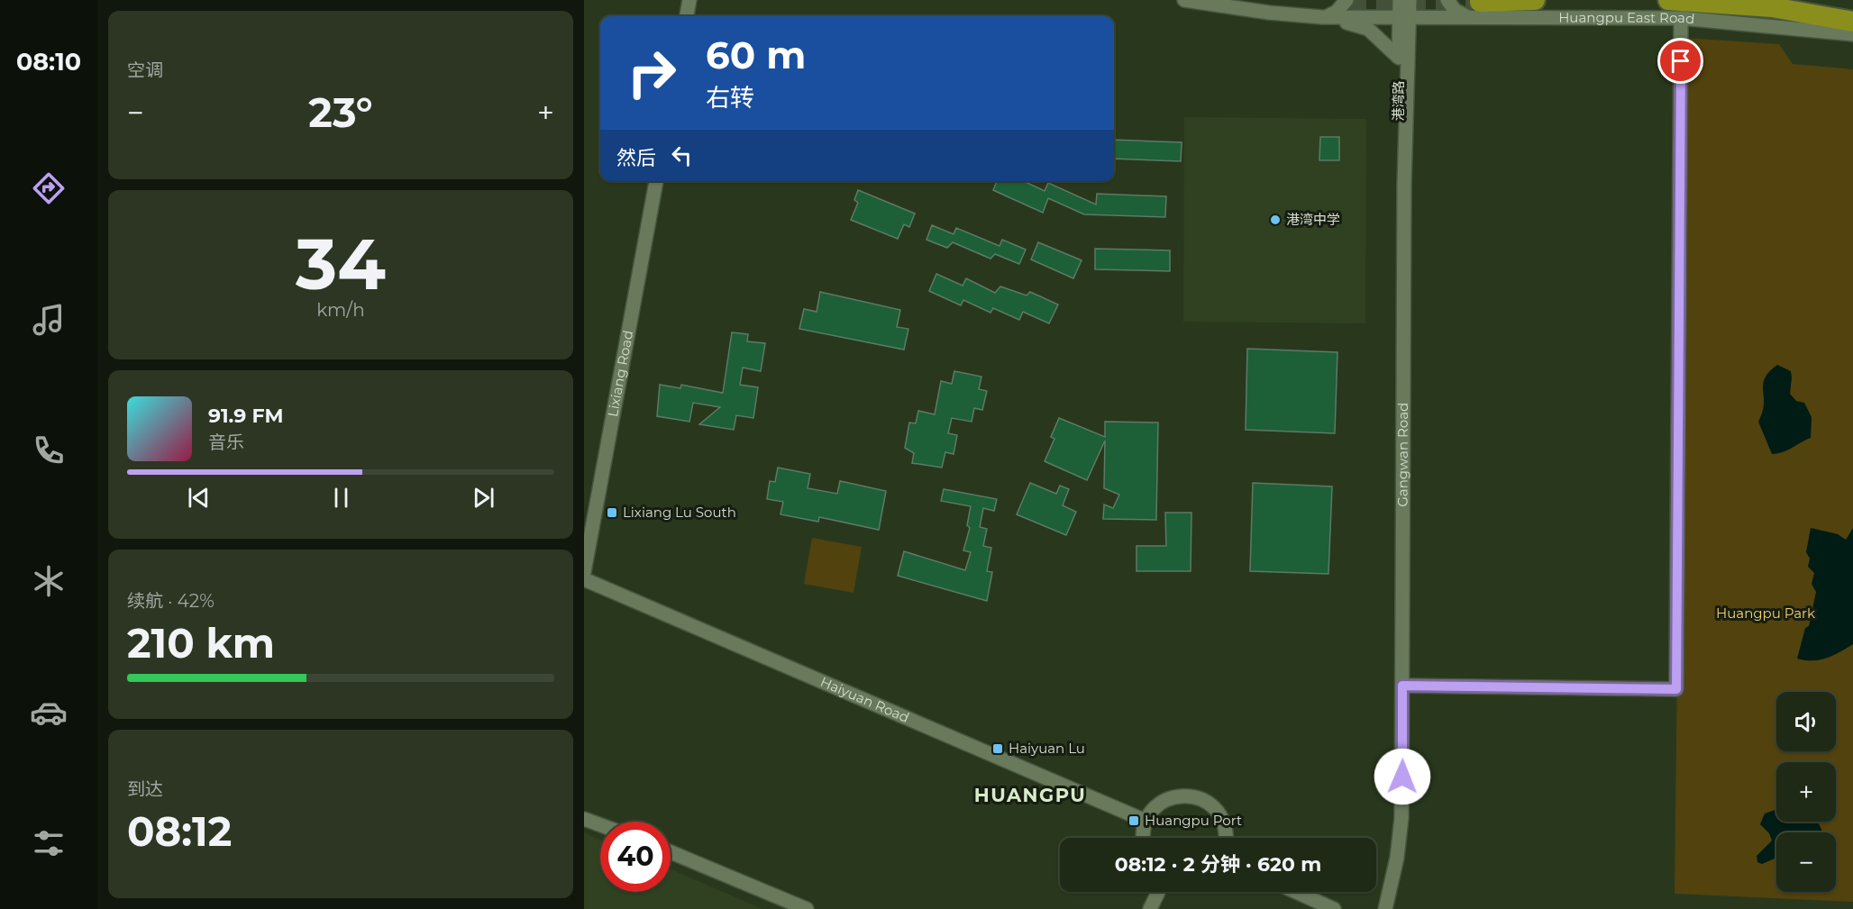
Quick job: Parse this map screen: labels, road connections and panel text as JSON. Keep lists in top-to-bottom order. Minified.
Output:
{"streets":{"street":["Huangpu East Road","港湾路","Lixiang Road","Gangwan Road","Haiyuan Road"]},"crossings":[["Huangpu East Road","港湾路"],["Huangpu East Road","Gangwan Road"],["港湾路","Gangwan Road"]],"districts":["HUANGPU"],"parks":["Huangpu Park"],"places":{"other":["港湾中学"],"transit":["Lixiang Lu South","Haiyuan Lu","Huangpu Port"]},"page":{"tabs":"08:10","tile":["空调",["34","km/h"],["续航 · 42%","210 km"],["到达","08:12"]],"turn":["60 m","右转"],"heat":["−","23°","+"],"then":"然后","song":["91.9 FM","音乐"],"map_buttons":["+","−"],"limit":"40","trip":"08:12 · 2 分钟 · 620 m"}}
